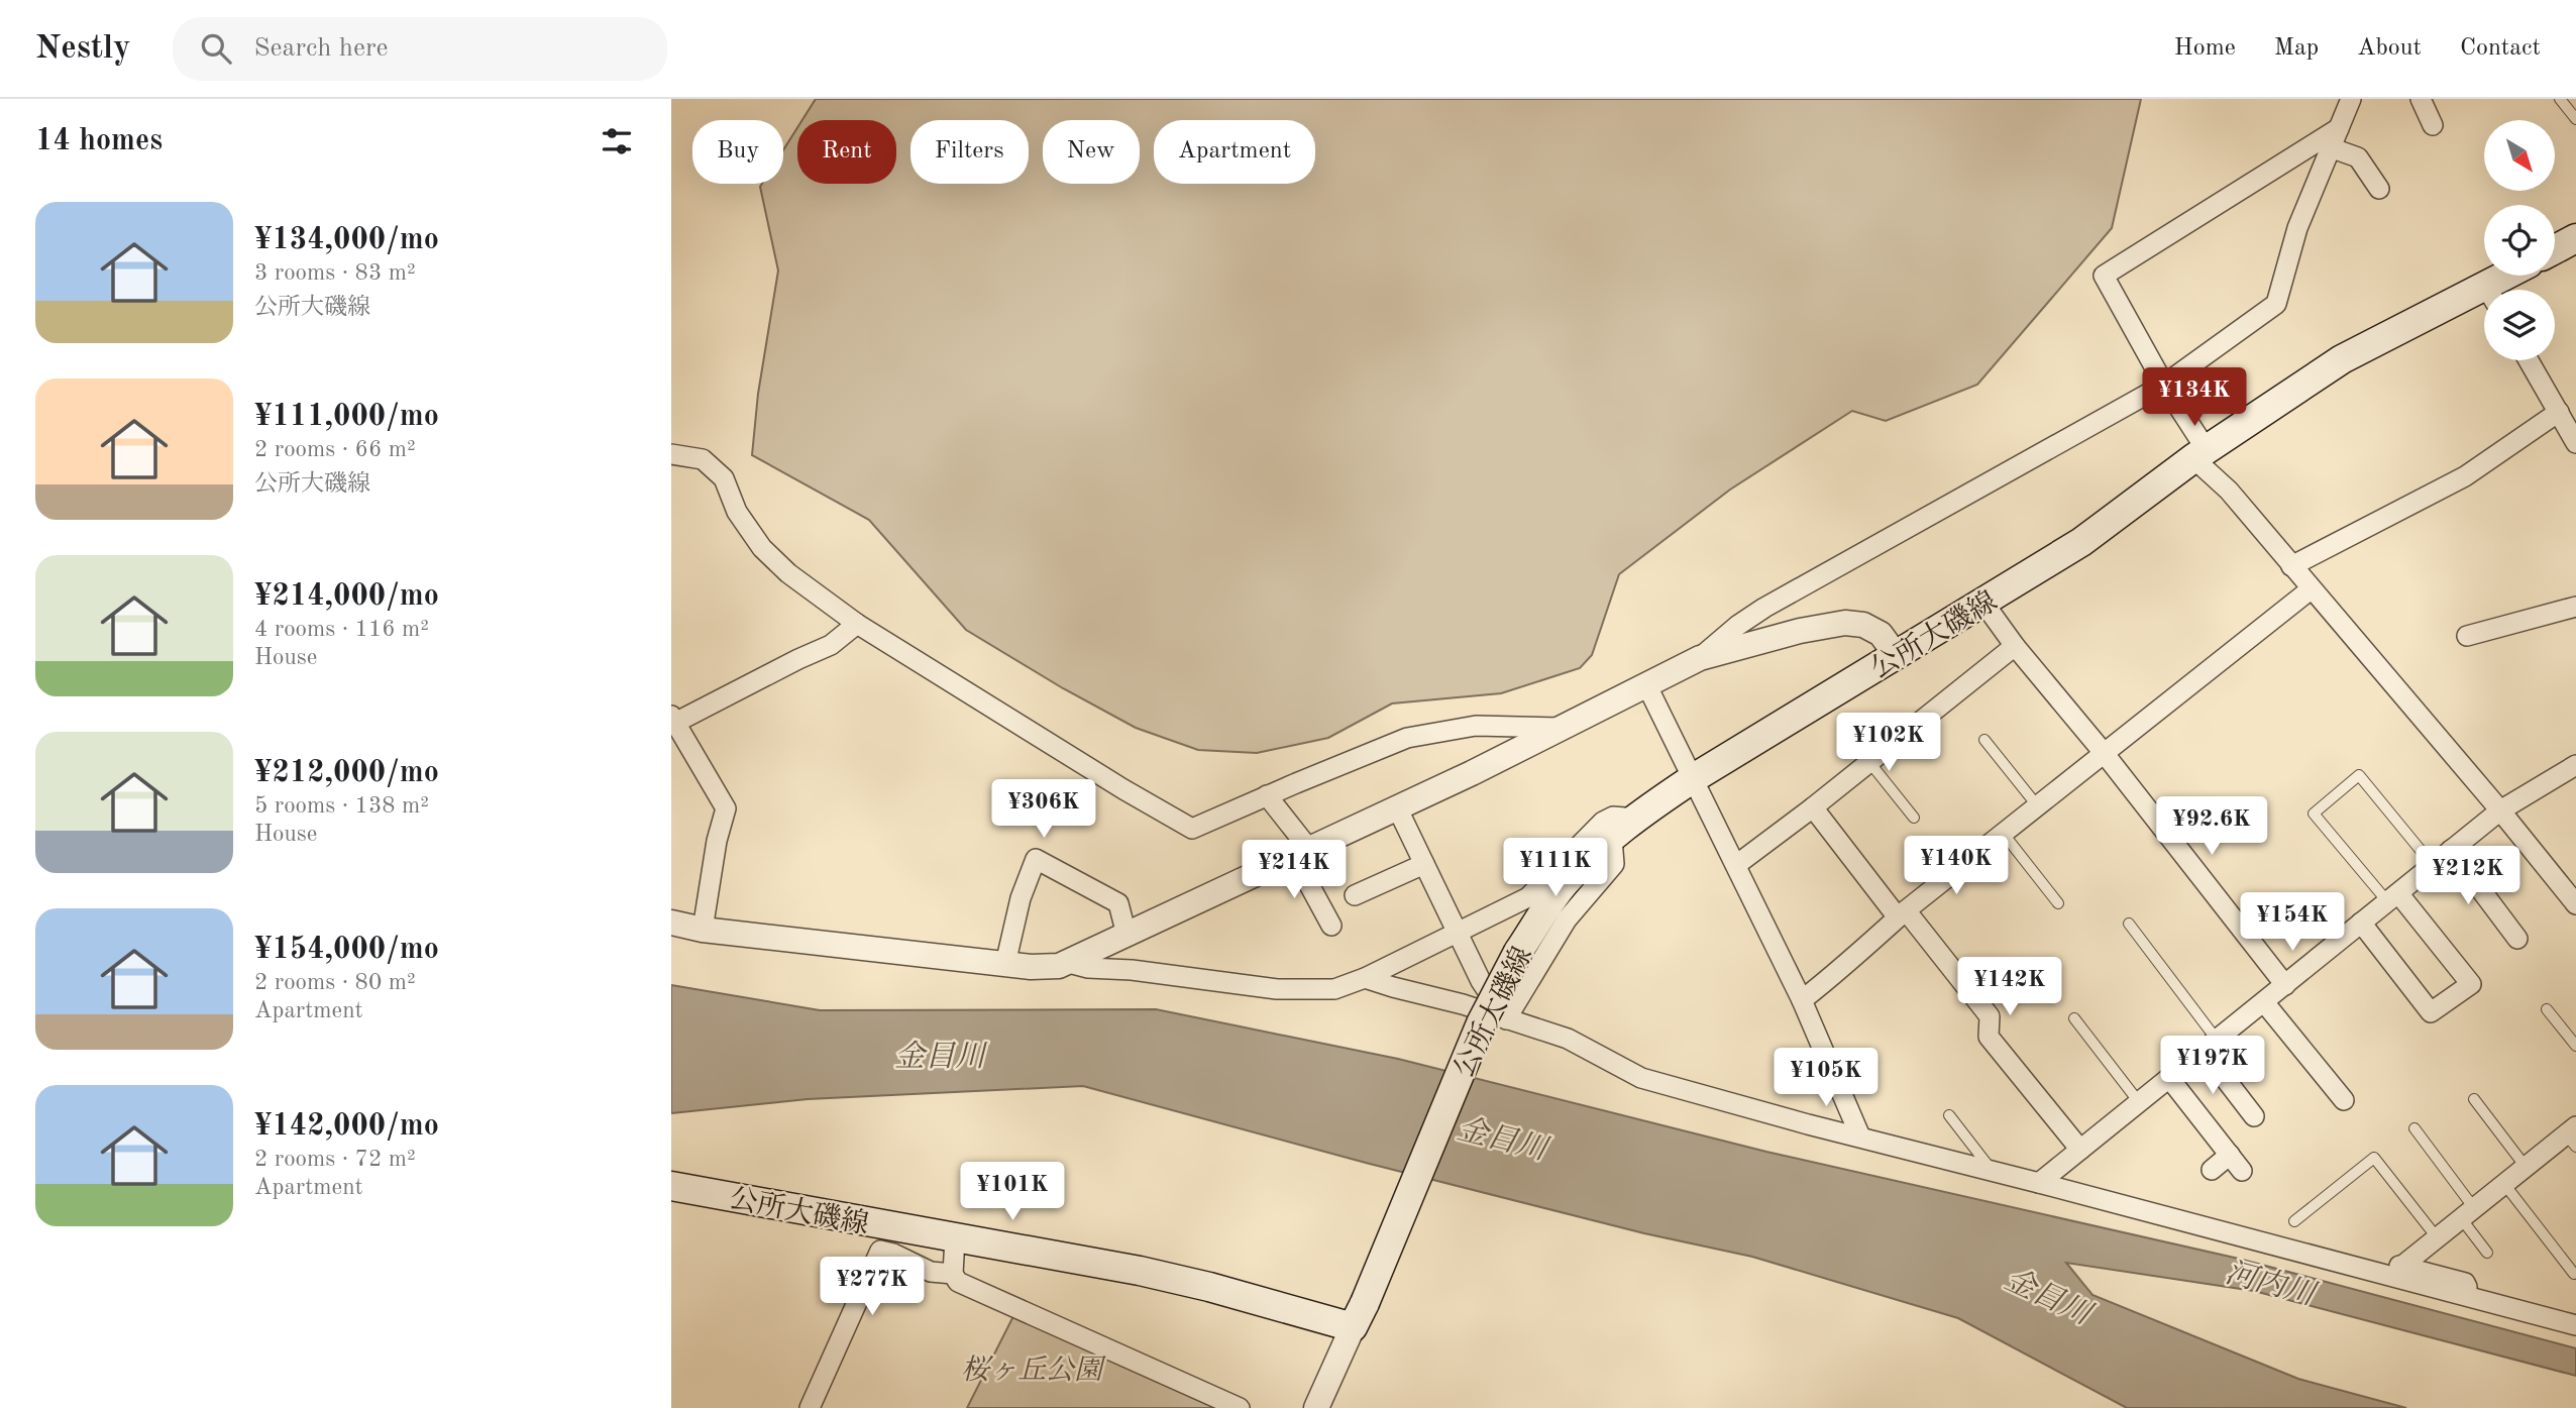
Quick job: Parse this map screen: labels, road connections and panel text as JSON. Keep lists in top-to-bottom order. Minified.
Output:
{"streets":{"main road":["公所大磯線"]},"water":["金目川","河内川"],"parks":["桜ヶ丘公園"],"north":"bottom right","page":{"header":"Nestly","search":"Search here","nav":["Home","Map","About","Contact"],"heading":"14 homes","chip":["Buy","Rent","Filters","New","Apartment"],"list":[{"name":"¥134,000/mo","note":"3 rooms · 83 m² · 公所大磯線"},{"name":"¥111,000/mo","note":"2 rooms · 66 m² · 公所大磯線"},{"name":"¥214,000/mo","note":"4 rooms · 116 m² · House"},{"name":"¥212,000/mo","note":"5 rooms · 138 m² · House"},{"name":"¥154,000/mo","note":"2 rooms · 80 m² · Apartment"},{"name":"¥142,000/mo","note":"2 rooms · 72 m² · Apartment"}],"price":["¥134K","¥102K","¥306K","¥92.6K","¥140K","¥111K","¥214K","¥212K","¥154K","¥142K","¥197K","¥105K","¥101K","¥277K"]}}
